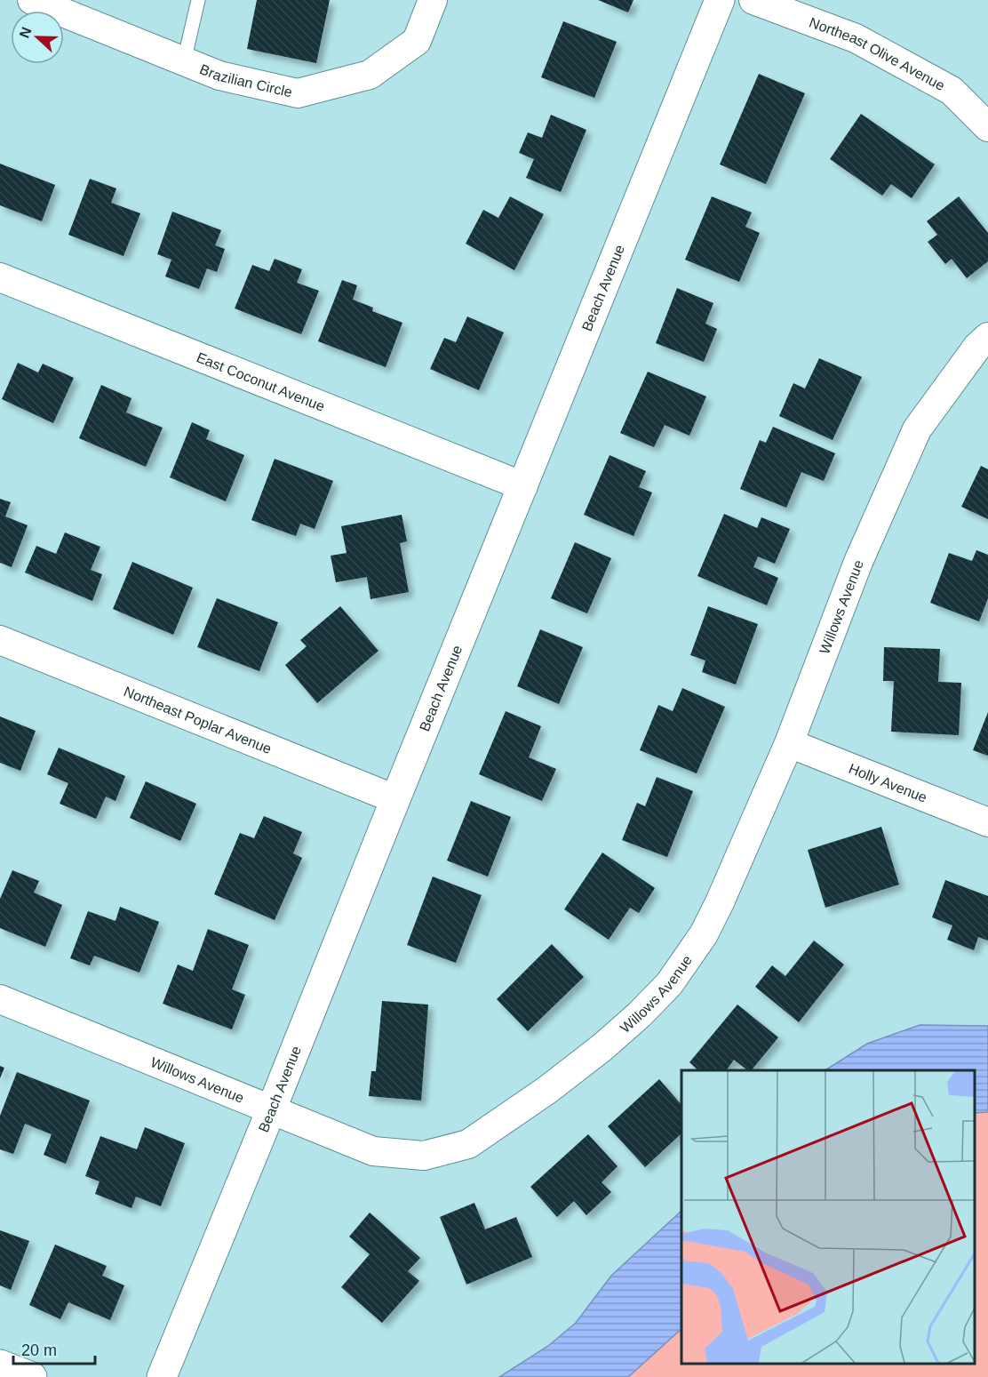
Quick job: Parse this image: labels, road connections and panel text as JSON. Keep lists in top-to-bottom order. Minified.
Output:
{"streets":{"street":["Northeast Olive Avenue","Brazilian Circle","Beach Avenue","East Coconut Avenue","Willows Avenue","Northeast Poplar Avenue","Holly Avenue"]},"crossings":[["Beach Avenue","East Coconut Avenue"],["Beach Avenue","Willows Avenue"],["Beach Avenue","Northeast Poplar Avenue"],["Willows Avenue","Holly Avenue"]],"scale_bar":"20 m","north":"left"}
